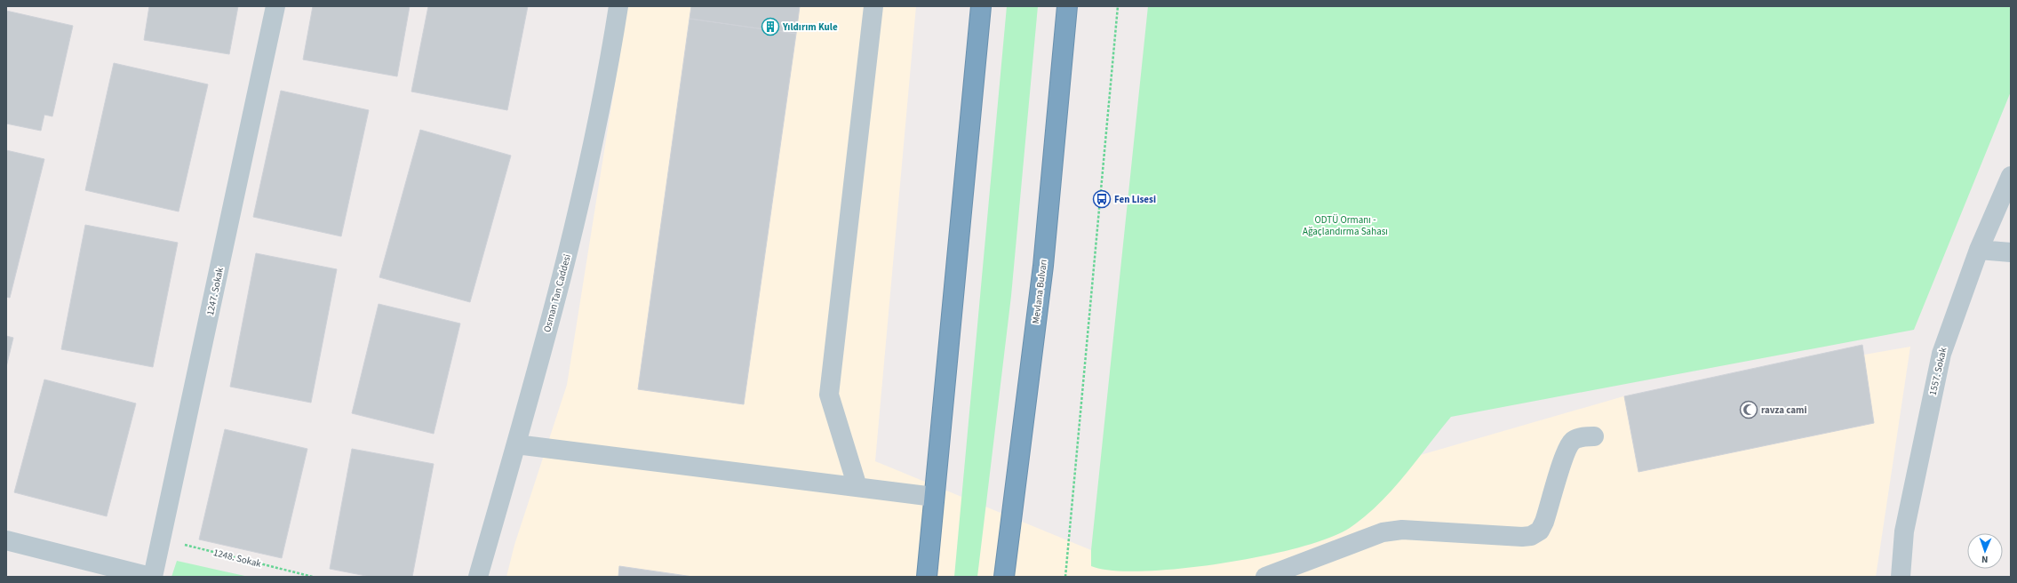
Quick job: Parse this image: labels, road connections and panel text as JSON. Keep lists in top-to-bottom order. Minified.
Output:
{"streets":{"highway":["Mevlana Bulvarı"],"street":["1247. Sokak","Osman Tan Caddesi","1557. Sokak"],"path":["1248. Sokak"]},"crossings":[["1247. Sokak","1248. Sokak"]],"parks":["ODTÜ Ormanı - Ağaçlandırma Sahası"],"places":{"building":["Yıldırım Kule"],"bus stop":["Fen Lisesi"],"mosque":["ravza cami"]},"north":"bottom"}
